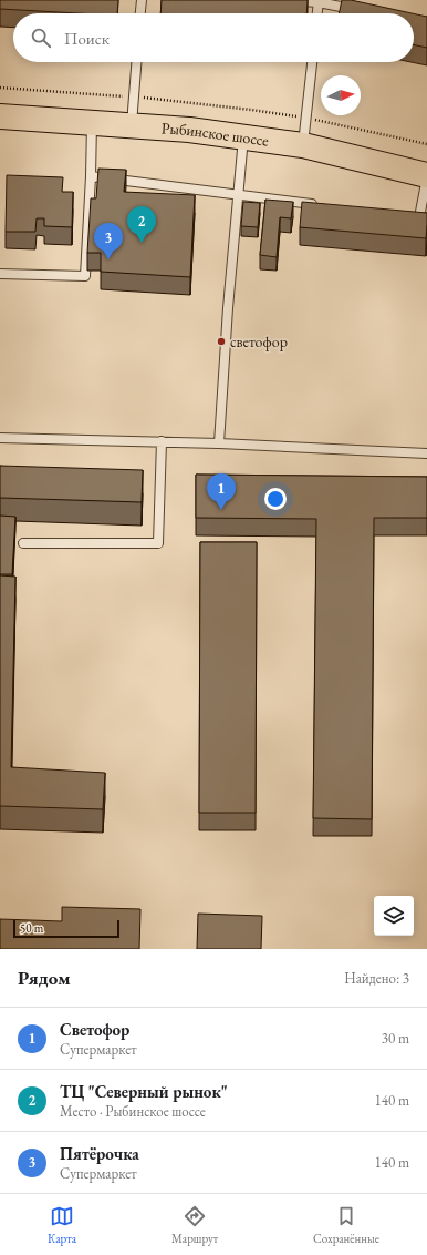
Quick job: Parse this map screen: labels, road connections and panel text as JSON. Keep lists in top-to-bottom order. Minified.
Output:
{"streets":{"main road":["Рыбинское шоссе"]},"places":["светофор"],"scale_bar":"50 m","north":"right","page":{"search":"Поиск","pins":["2","3","1"],"scale":"50 m","heading":["Рядом","Найдено: 3"],"list":[{"mark":"1","name":"Светофор","note":"Супермаркет","value":"30 m"},{"mark":"2","name":"ТЦ \"Северный рынок\"","note":"Место · Рыбинское шоссе","value":"140 m"},{"mark":"3","name":"Пятёрочка","note":"Супермаркет","value":"140 m"}],"nav":["Карта","Маршрут","Сохранённые"]}}
